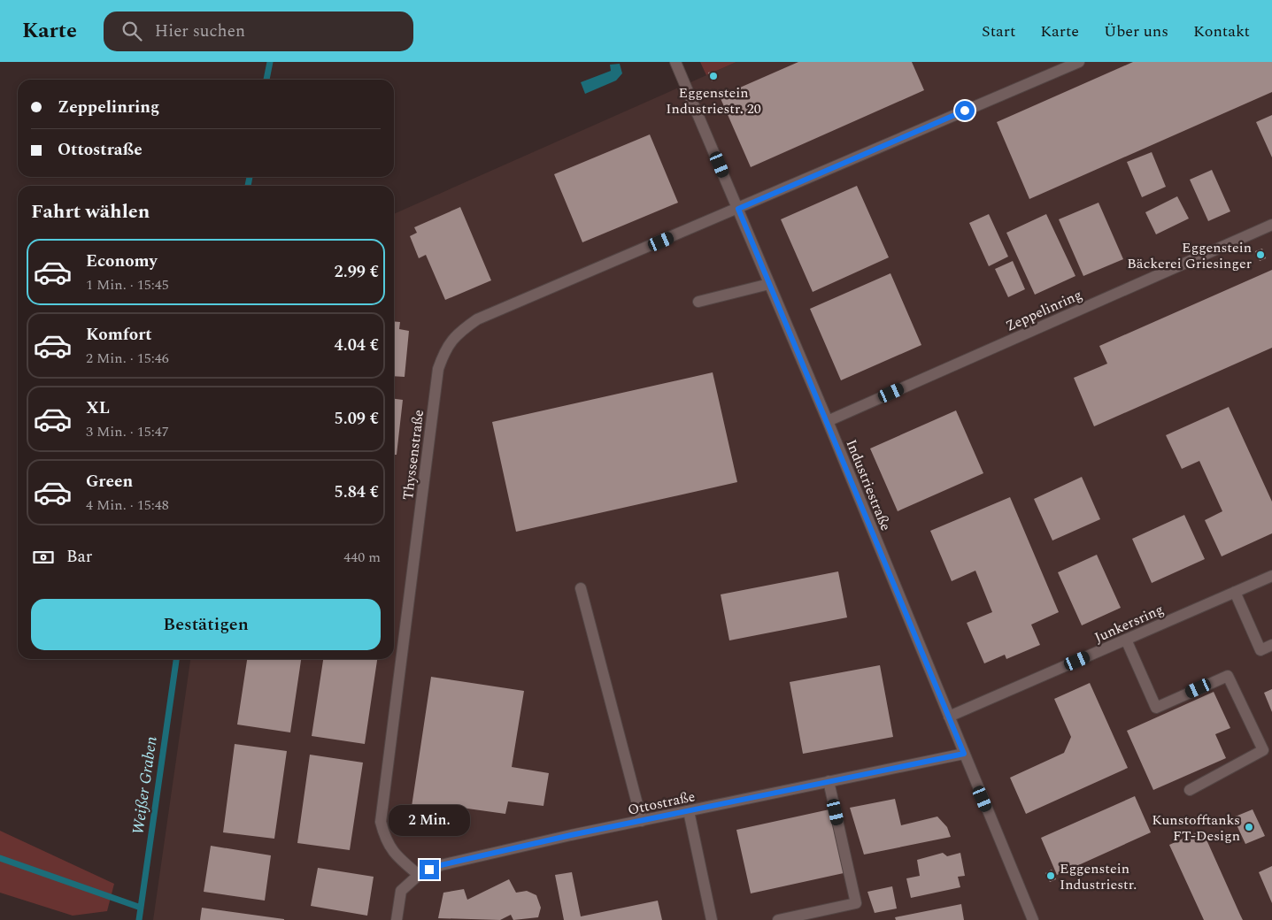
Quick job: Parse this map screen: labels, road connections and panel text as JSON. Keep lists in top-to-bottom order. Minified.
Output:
{"streets":{"street":["Zeppelinring","Thyssenstraße","Industriestraße","Junkersring","Ottostraße"]},"crossings":[["Zeppelinring","Industriestraße"],["Thyssenstraße","Industriestraße"],["Thyssenstraße","Ottostraße"],["Industriestraße","Junkersring"],["Industriestraße","Ottostraße"]],"water":["Weißer Graben"],"places":["Eggenstein Industriestr. 20","Eggenstein Bäckerei Griesinger","Kunstofftanks FT-Design","Eggenstein Industriestr."],"page":{"header":"Karte","search":"Hier suchen","nav":["Start","Karte","Über uns","Kontakt"],"banner":["Zeppelinring","Ottostraße"],"heading":"Fahrt wählen","list":[{"name":"Economy","note":"1 Min. · 15:45","value":"2.99 €"},{"name":"Komfort","note":"2 Min. · 15:46","value":"4.04 €"},{"name":"XL","note":"3 Min. · 15:47","value":"5.09 €"},{"name":"Green","note":"4 Min. · 15:48","value":"5.84 €"}],"pay":["Bar","440 m"],"buttons":"Bestätigen","bubble":"2 Min."}}
